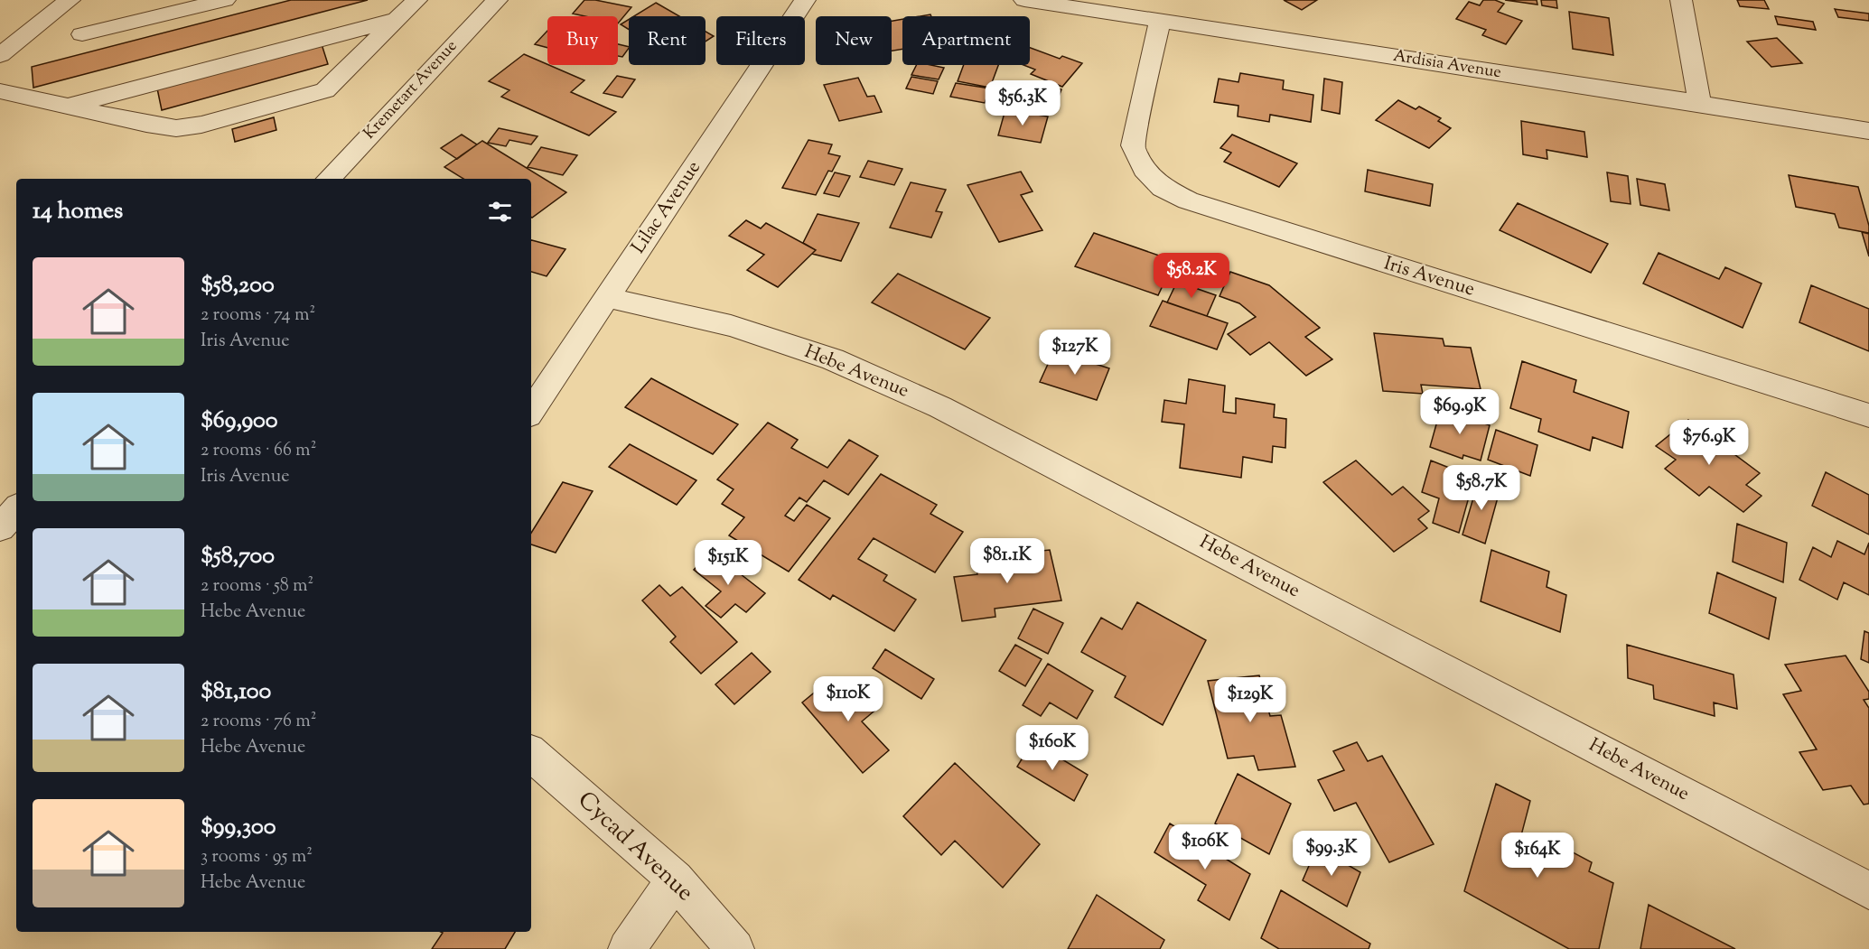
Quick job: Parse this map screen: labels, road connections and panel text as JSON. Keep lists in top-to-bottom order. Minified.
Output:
{"streets":{"street":["Ardisia Avenue","Kremetart Avenue","Lilac Avenue","Iris Avenue","Hebe Avenue","Cycad Avenue"]},"crossings":[["Ardisia Avenue","Iris Avenue"],["Lilac Avenue","Hebe Avenue"]],"page":{"chip":["Buy","Rent","Filters","New","Apartment"],"price":["$56.3K","$58.2K","$127K","$69.9K","$76.9K","$58.7K","$81.1K","$151K","$110K","$129K","$160K","$106K","$99.3K","$164K"],"heading":"14 homes","list":[{"name":"$58,200","note":"2 rooms · 74 m² · Iris Avenue"},{"name":"$69,900","note":"2 rooms · 66 m² · Iris Avenue"},{"name":"$58,700","note":"2 rooms · 58 m² · Hebe Avenue"},{"name":"$81,100","note":"2 rooms · 76 m² · Hebe Avenue"},{"name":"$99,300","note":"3 rooms · 95 m² · Hebe Avenue"}]}}
